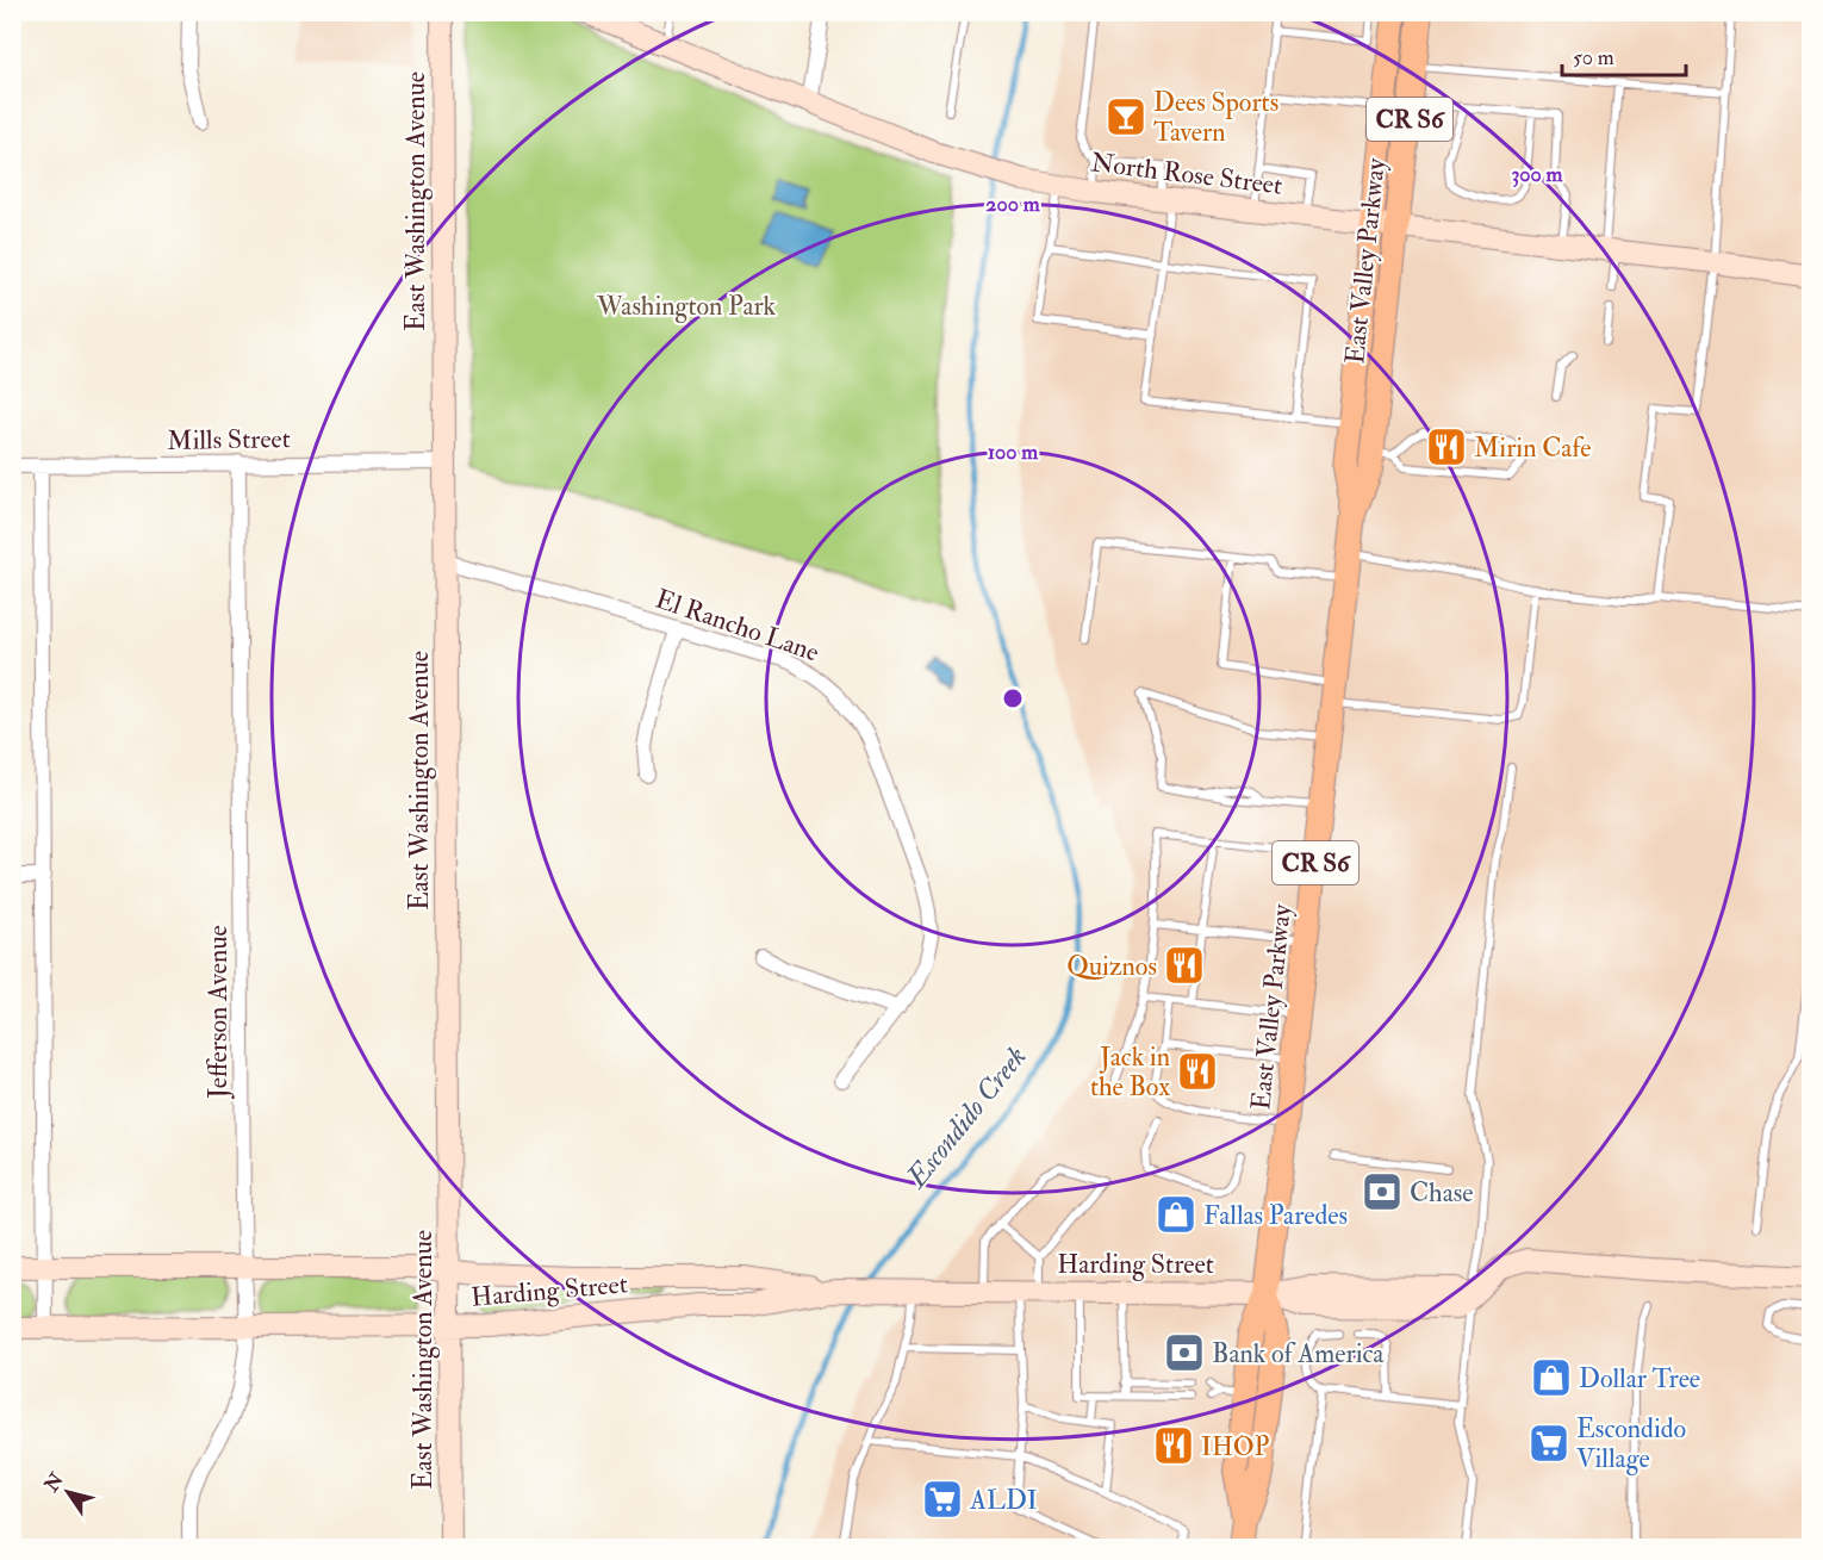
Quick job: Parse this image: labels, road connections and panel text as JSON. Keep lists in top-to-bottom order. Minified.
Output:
{"streets":{"main road":["CR S6","East Valley Parkway"],"street":["North Rose Street","East Washington Avenue","Mills Street","El Rancho Lane","Jefferson Avenue","Harding Street"]},"crossings":[["North Rose Street","East Valley Parkway"],["East Washington Avenue","Mills Street"],["East Washington Avenue","El Rancho Lane"],["East Washington Avenue","Harding Street"],["East Valley Parkway","Harding Street"],["Mills Street","Jefferson Avenue"],["Jefferson Avenue","Harding Street"]],"water":["Escondido Creek"],"parks":["Washington Park"],"places":{"bar":["Dees Sports Tavern"],"restaurant":["Mirin Cafe","Quiznos","Jack in the Box","IHOP"],"bank":["Chase","Bank of America"],"shop":["Fallas Paredes","Dollar Tree"],"supermarket":["Escondido Village","ALDI"]},"scale_bar":"50 m","north":"top left","rings":["300 m","200 m","100 m"]}
